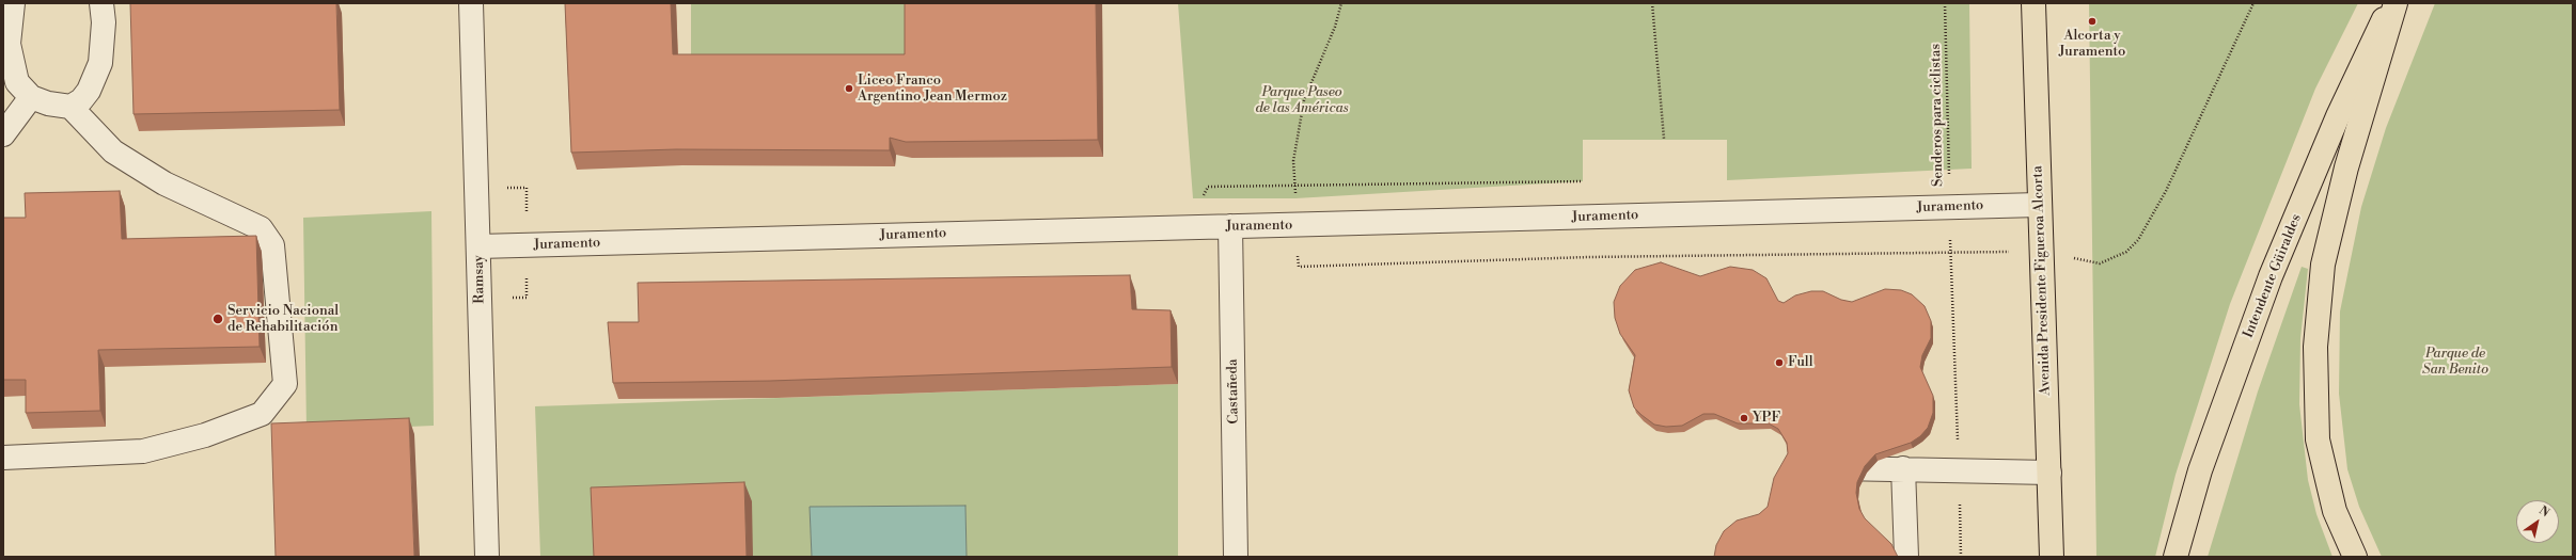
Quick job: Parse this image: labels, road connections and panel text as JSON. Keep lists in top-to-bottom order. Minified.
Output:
{"streets":{"main road":["Intendente Güiraldes","Avenida Presidente Figueroa Alcorta"],"street":["Juramento","Ramsay","Castañeda"],"path":["Senderos para ciclistas"]},"crossings":[["Senderos para ciclistas","Juramento"],["Juramento","Ramsay"],["Juramento","Avenida Presidente Figueroa Alcorta"],["Juramento","Castañeda"]],"parks":["Parque Paseo de las Américas","Parque de San Benito"],"places":["Alcorta y Juramento","Liceo Franco Argentino Jean Mermoz","Servicio Nacional de Rehabilitación","Full","YPF"],"north":"top right"}
